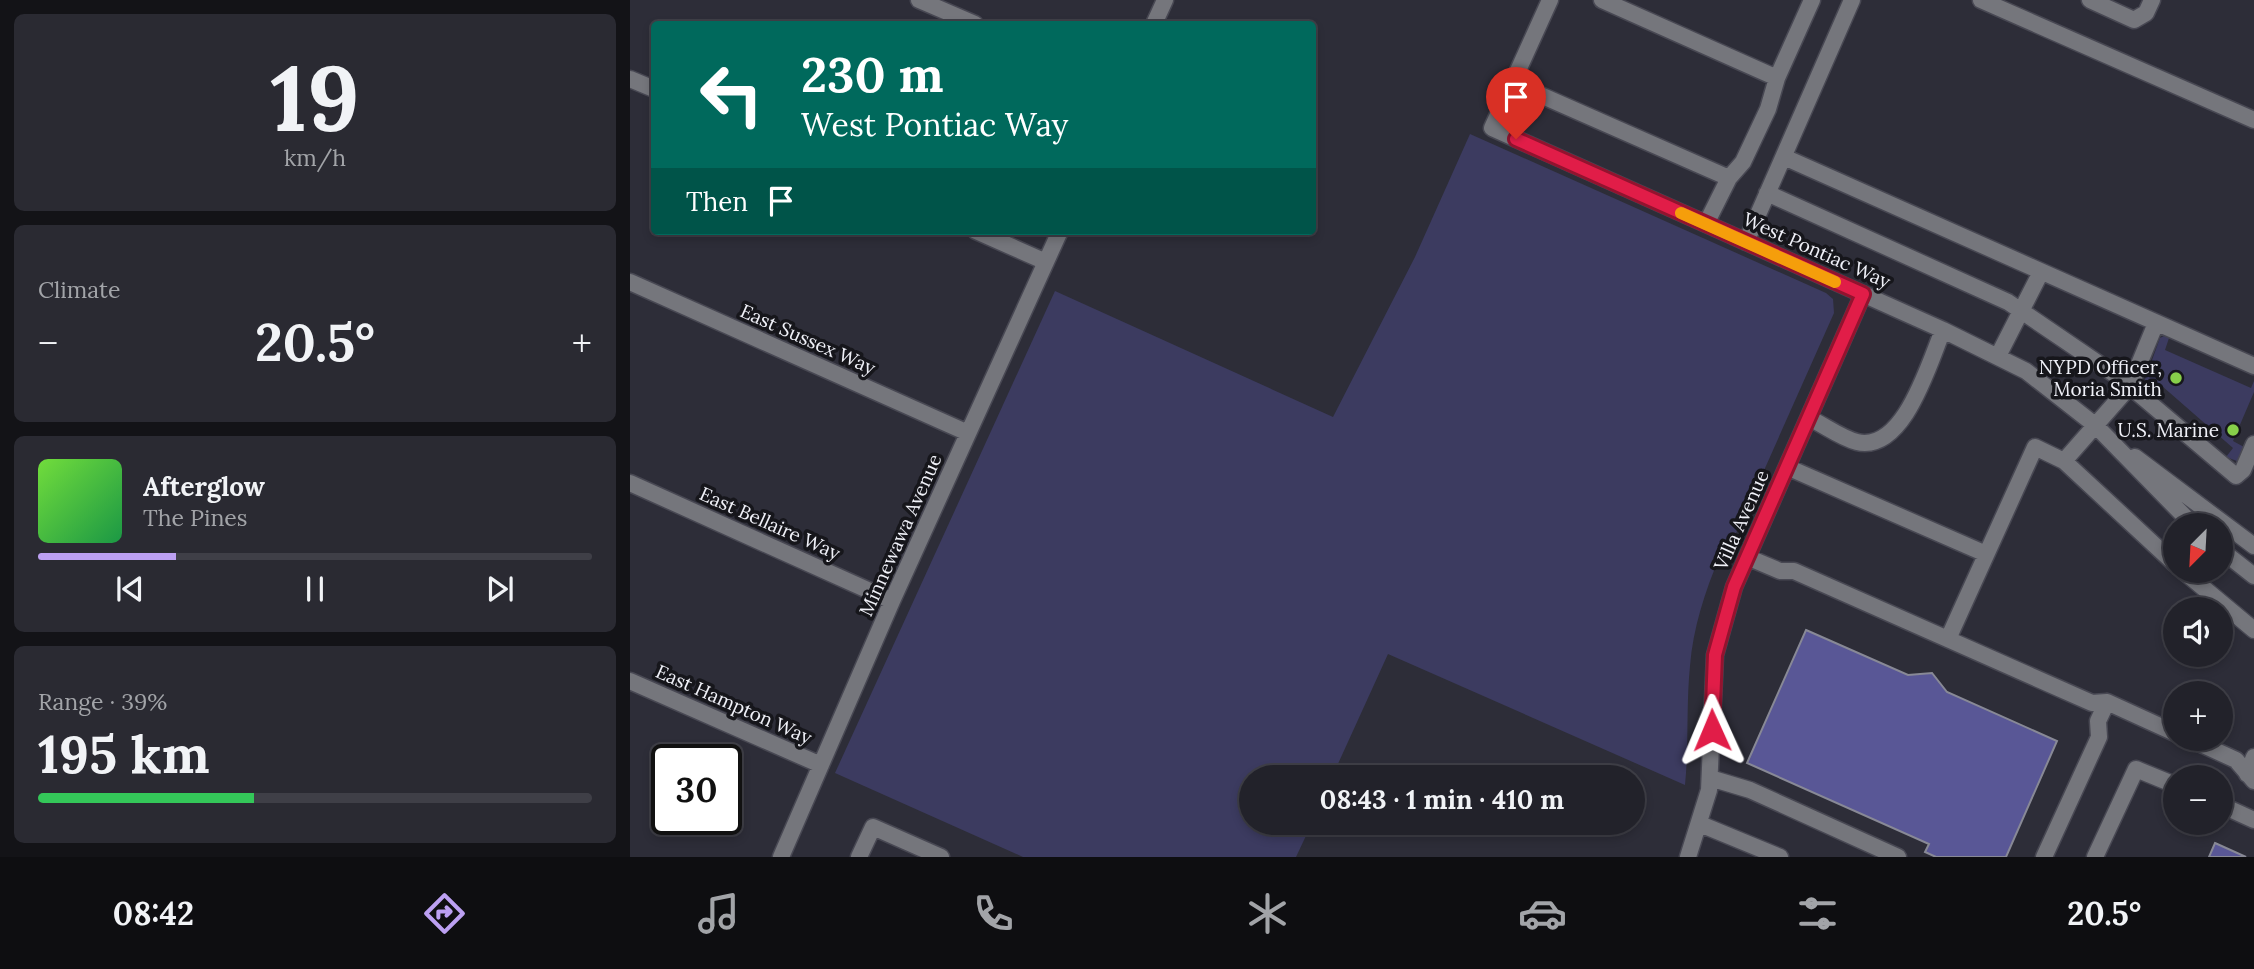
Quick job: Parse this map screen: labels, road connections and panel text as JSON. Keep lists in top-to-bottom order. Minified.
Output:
{"streets":{"street":["West Pontiac Way","East Sussex Way","Villa Avenue","East Bellaire Way","Minnewawa Avenue","East Hampton Way"]},"crossings":[["West Pontiac Way","Villa Avenue"],["East Sussex Way","Minnewawa Avenue"],["East Bellaire Way","Minnewawa Avenue"],["Minnewawa Avenue","East Hampton Way"]],"places":["NYPD Officer, Moria Smith","U.S. Marine"],"north":"bottom left","page":{"tile":[["19","km/h"],"Climate",["Range · 39%","195 km"]],"turn":["230 m","West Pontiac Way"],"then":"Then","heat":["−","20.5°","+"],"song":["Afterglow","The Pines"],"map_buttons":["+","−"],"limit":"30","trip":"08:43 · 1 min · 410 m","tabs":["08:42","20.5°"]}}
